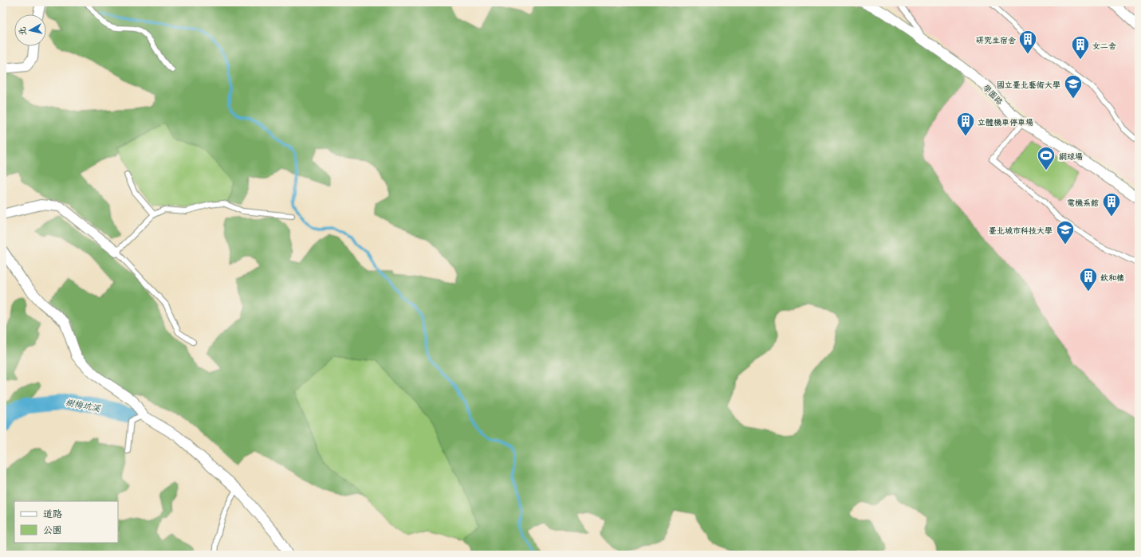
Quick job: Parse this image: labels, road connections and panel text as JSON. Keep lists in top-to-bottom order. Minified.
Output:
{"streets":{"street":["學園路"]},"water":["樹梅坑溪"],"places":{"building":["研究生宿舍","女二舍","立體機車停車場","電機系館","欽和樓"],"school or university":["國立臺北藝術大學","臺北城市科技大學"],"sports":["網球場"]},"legend":["道路","公園"],"north":"left"}
